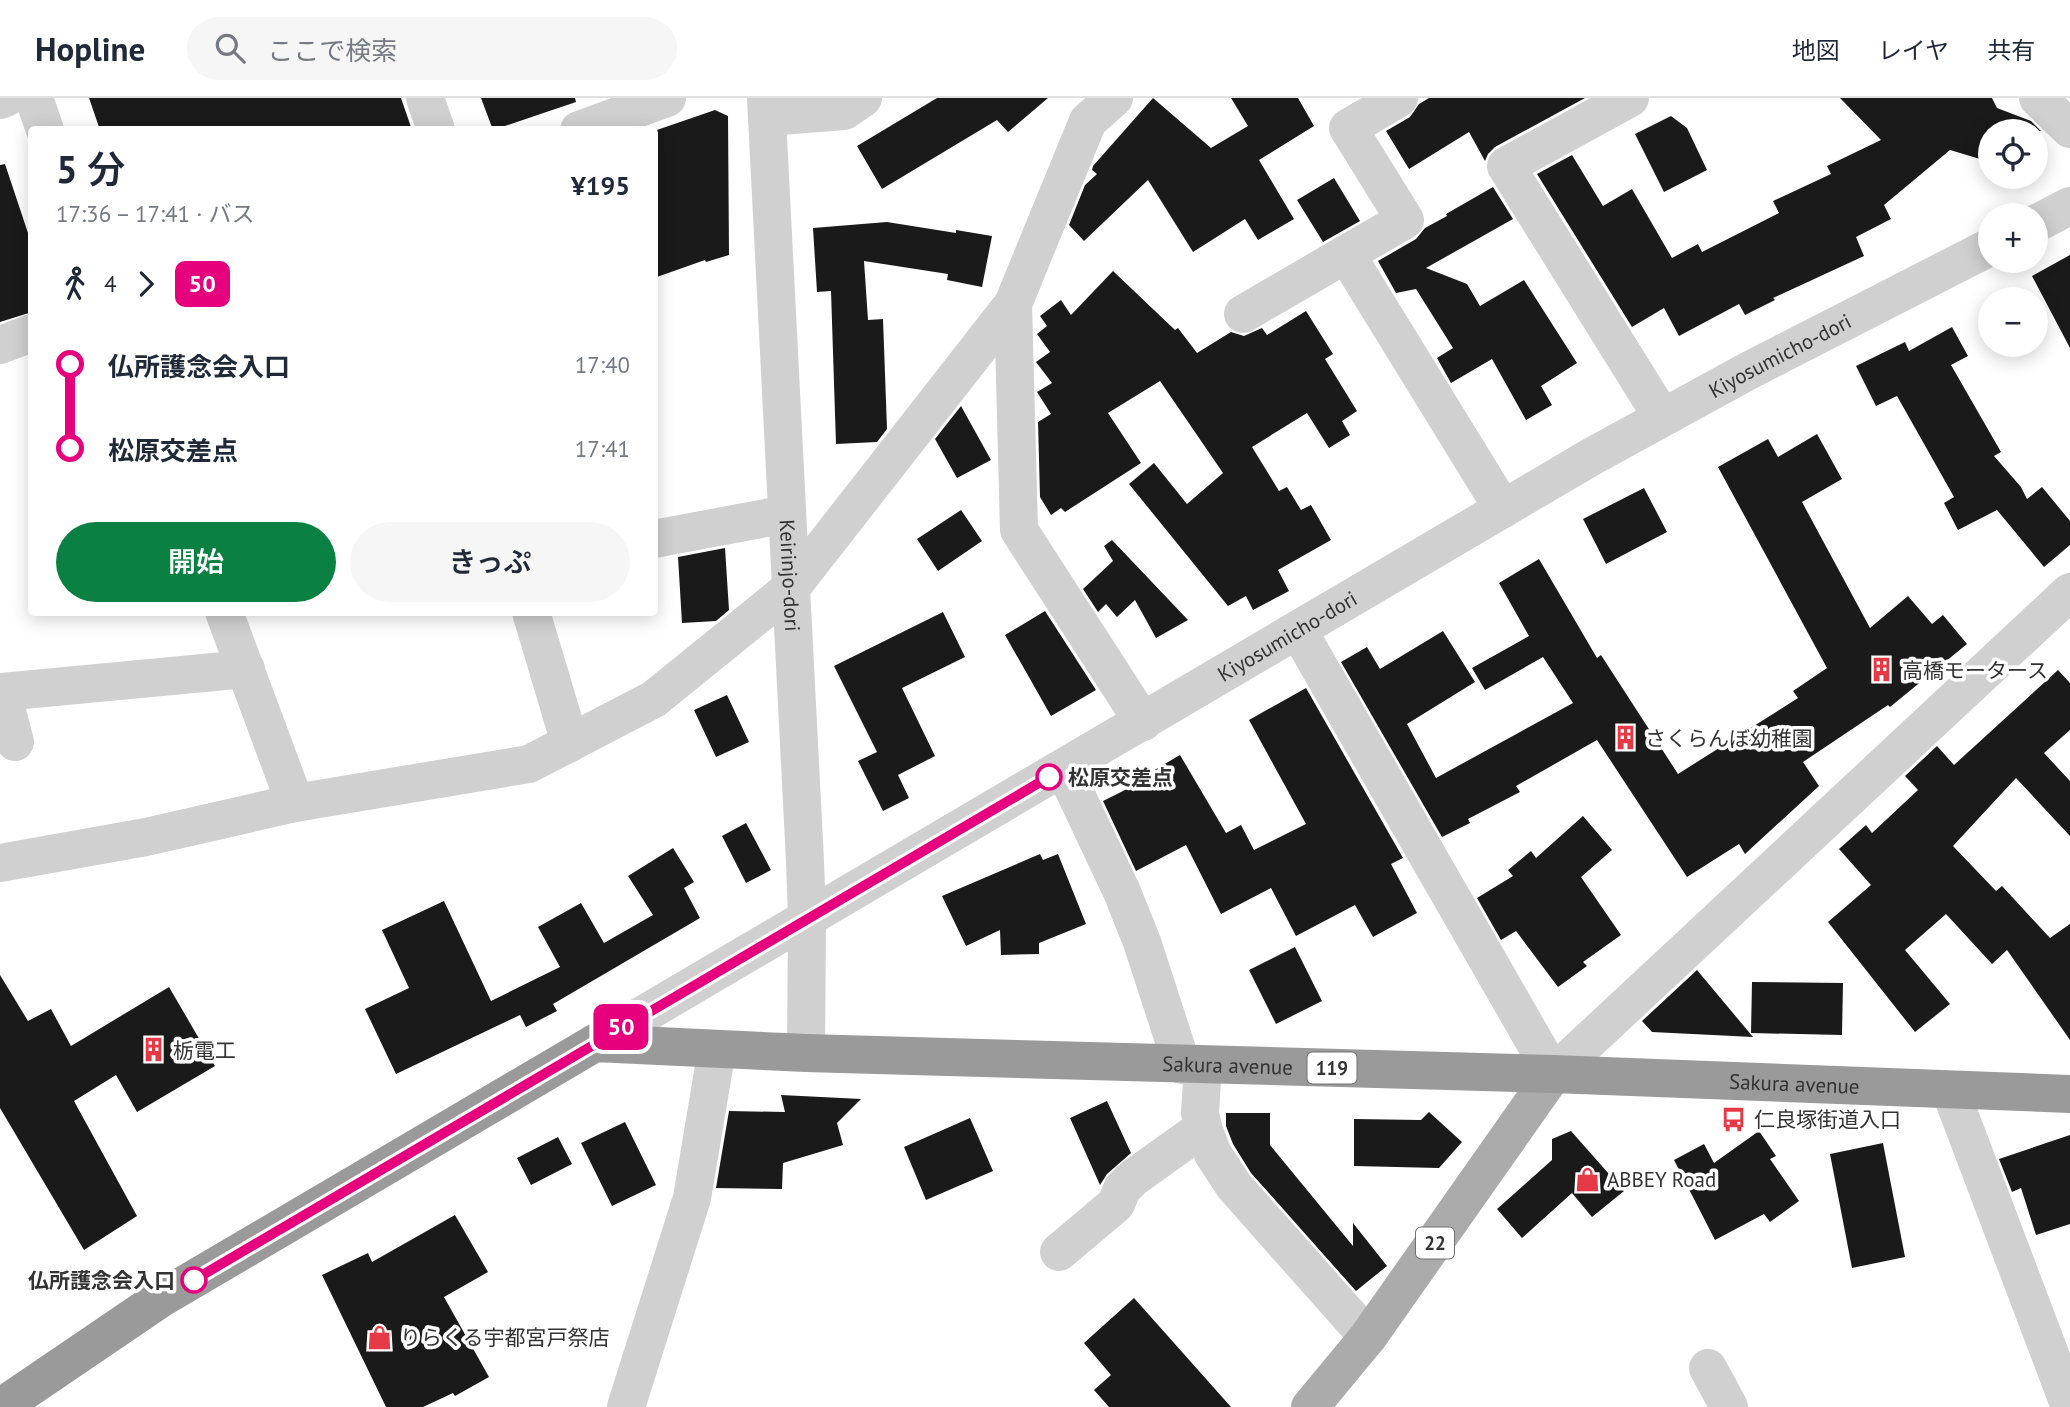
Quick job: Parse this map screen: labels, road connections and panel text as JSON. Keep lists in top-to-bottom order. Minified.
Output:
{"streets":{"highway":["Sakura avenue","119"],"main road":["22"],"street":["Kiyosumicho-dori","Keirinjo-dori"]},"crossings":[["Kiyosumicho-dori","Keirinjo-dori"],["Kiyosumicho-dori","Sakura avenue"],["Keirinjo-dori","Sakura avenue"],["Sakura avenue","22"]],"places":{"building":["高橋モータース","さくらんぼ幼稚園","栃電工"],"other":["松原交差点","仏所護念会入口"],"bus stop":["仁良塚街道入口"],"shop":["ABBEY Road","りらくる宇都宮戸祭店"]},"lines":["bus line 50"],"page":{"header":"Hopline","search":"ここで検索","nav":["地図","レイヤ","共有"],"on_map":"50","map_buttons":["+","−"],"heading":["5 分","17:36 – 17:41 · バス","¥195"],"legs":["4","50"],"list":[{"name":"仏所護念会入口","value":"17:40"},{"name":"松原交差点","value":"17:41"}],"buttons":["開始","きっぷ"]}}
